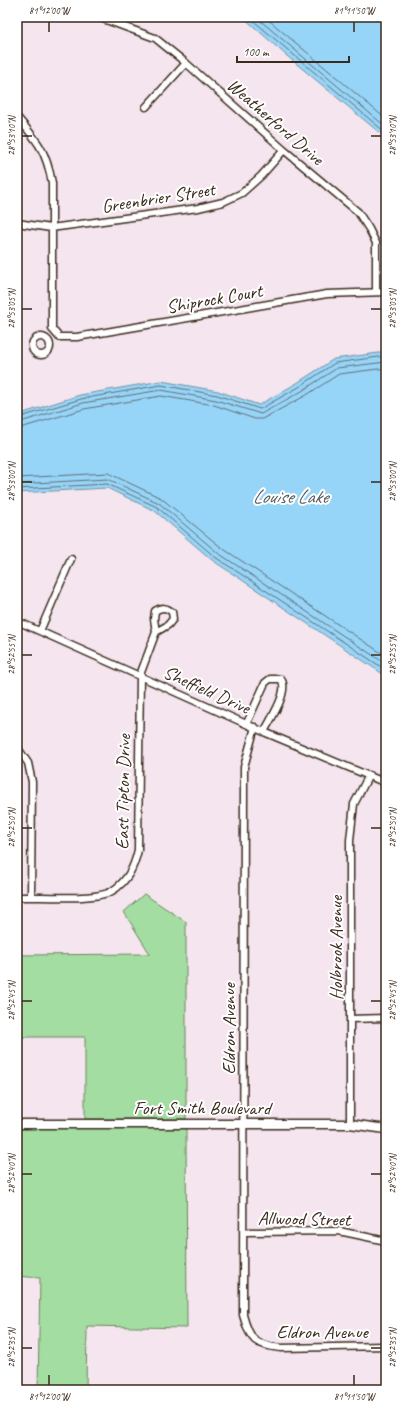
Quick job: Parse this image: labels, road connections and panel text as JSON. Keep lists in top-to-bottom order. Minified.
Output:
{"streets":{"street":["Weatherford Drive","Greenbrier Street","Shiprock Court","Sheffield Drive","East Tipton Drive","Holbrook Avenue","Eldron Avenue","Fort Smith Boulevard","Allwood Street"]},"crossings":[["Weatherford Drive","Greenbrier Street"],["Weatherford Drive","Shiprock Court"],["Sheffield Drive","East Tipton Drive"],["Sheffield Drive","Holbrook Avenue"],["Sheffield Drive","Eldron Avenue"],["Holbrook Avenue","Fort Smith Boulevard"],["Eldron Avenue","Fort Smith Boulevard"],["Eldron Avenue","Allwood Street"]],"water":["Louise Lake"],"scale_bar":"100 m","coordinates":["81°12'00\"W","81°11'50\"W","28°53'10\"N","28°53'05\"N","28°53'00\"N","28°52'55\"N","28°52'50\"N","28°52'45\"N","28°52'40\"N","28°52'35\"N"]}
